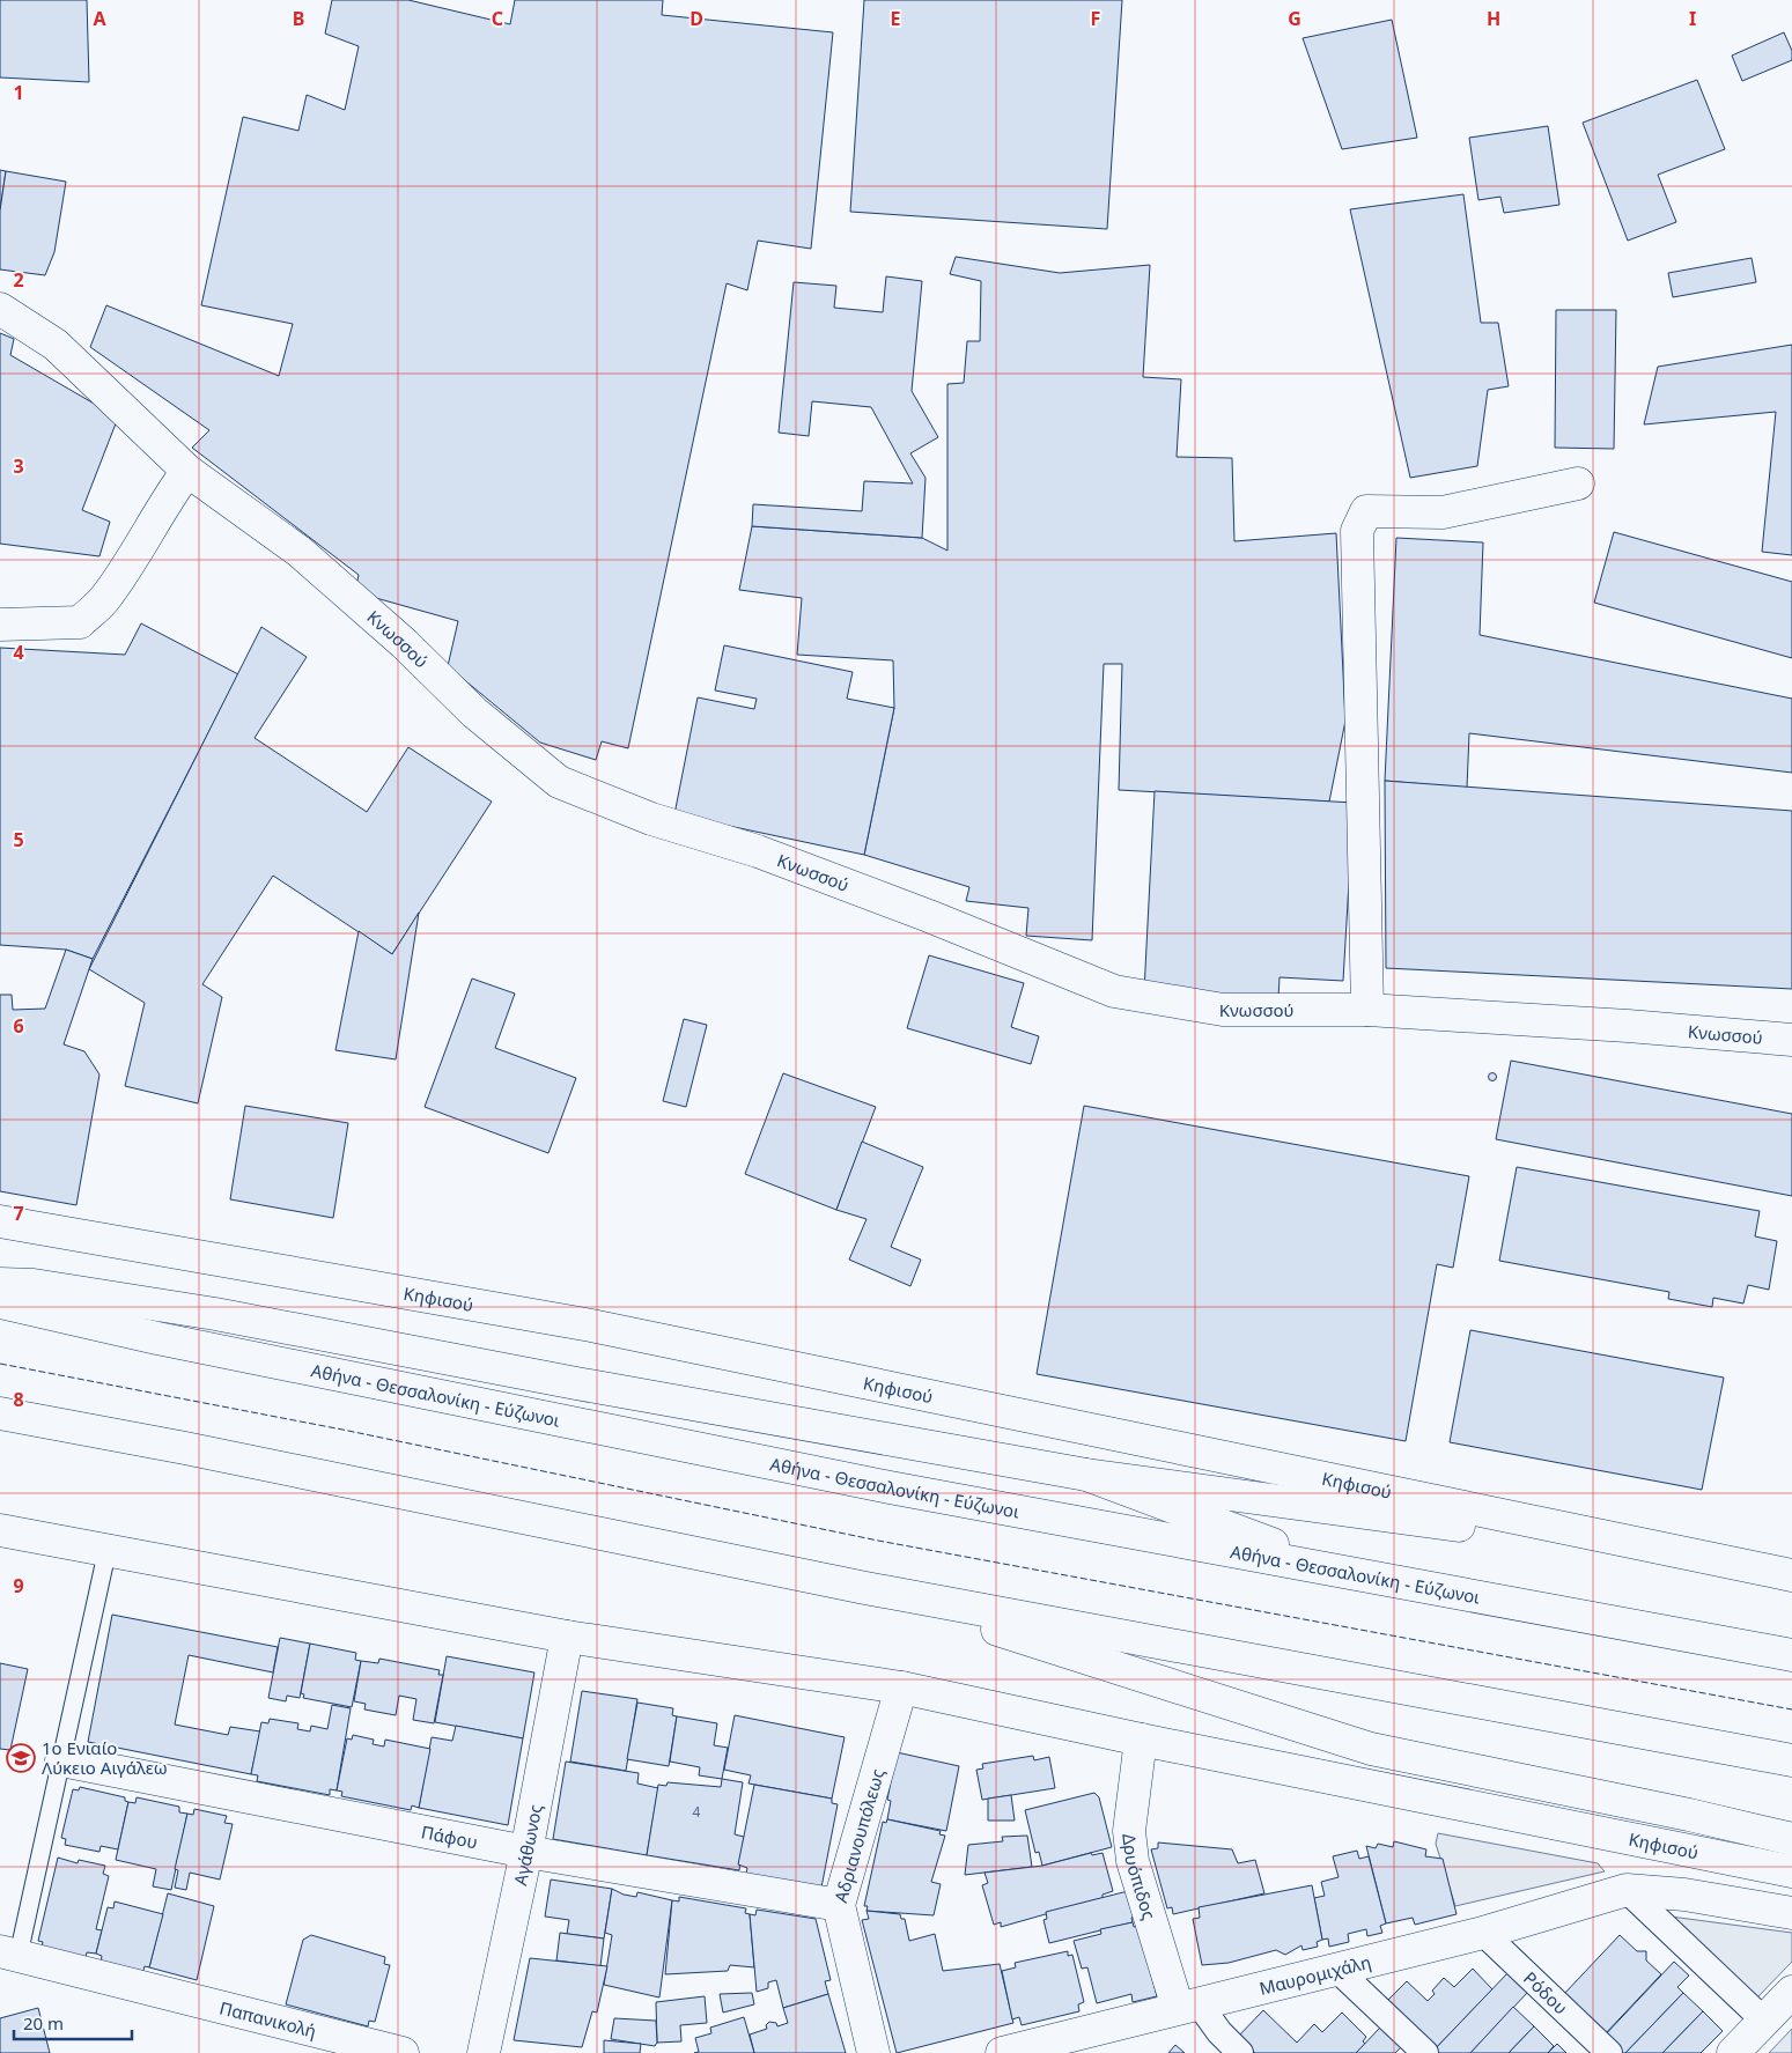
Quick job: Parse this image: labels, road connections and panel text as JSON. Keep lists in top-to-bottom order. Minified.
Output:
{"streets":{"main road":["Κνωσσού","Κηφισού","Αθήνα - Θεσσαλονίκη - Εύζωνοι","Αδριανουπόλεως","Πάφου","Αγάθωνος","Δρυόπιδος","Μαυρομιχάλη","Παπανικολή"],"street":["Ρόδου"]},"crossings":[["Κηφισού","Αδριανουπόλεως"],["Κηφισού","Αγάθωνος"],["Κηφισού","Δρυόπιδος"],["Αδριανουπόλεως","Πάφου"],["Πάφου","Αγάθωνος"],["Δρυόπιδος","Μαυρομιχάλη"],["Μαυρομιχάλη","Ρόδου"]],"places":{"school or university":["1ο Ενιαίο Λύκειο Αιγάλεω"]},"house_numbers":["4"],"scale_bar":"20 m","grid":{"columns":["A","B","C","D","E","F","G","H","I"],"rows":["1","2","3","4","5","6","7","8","9"]}}
